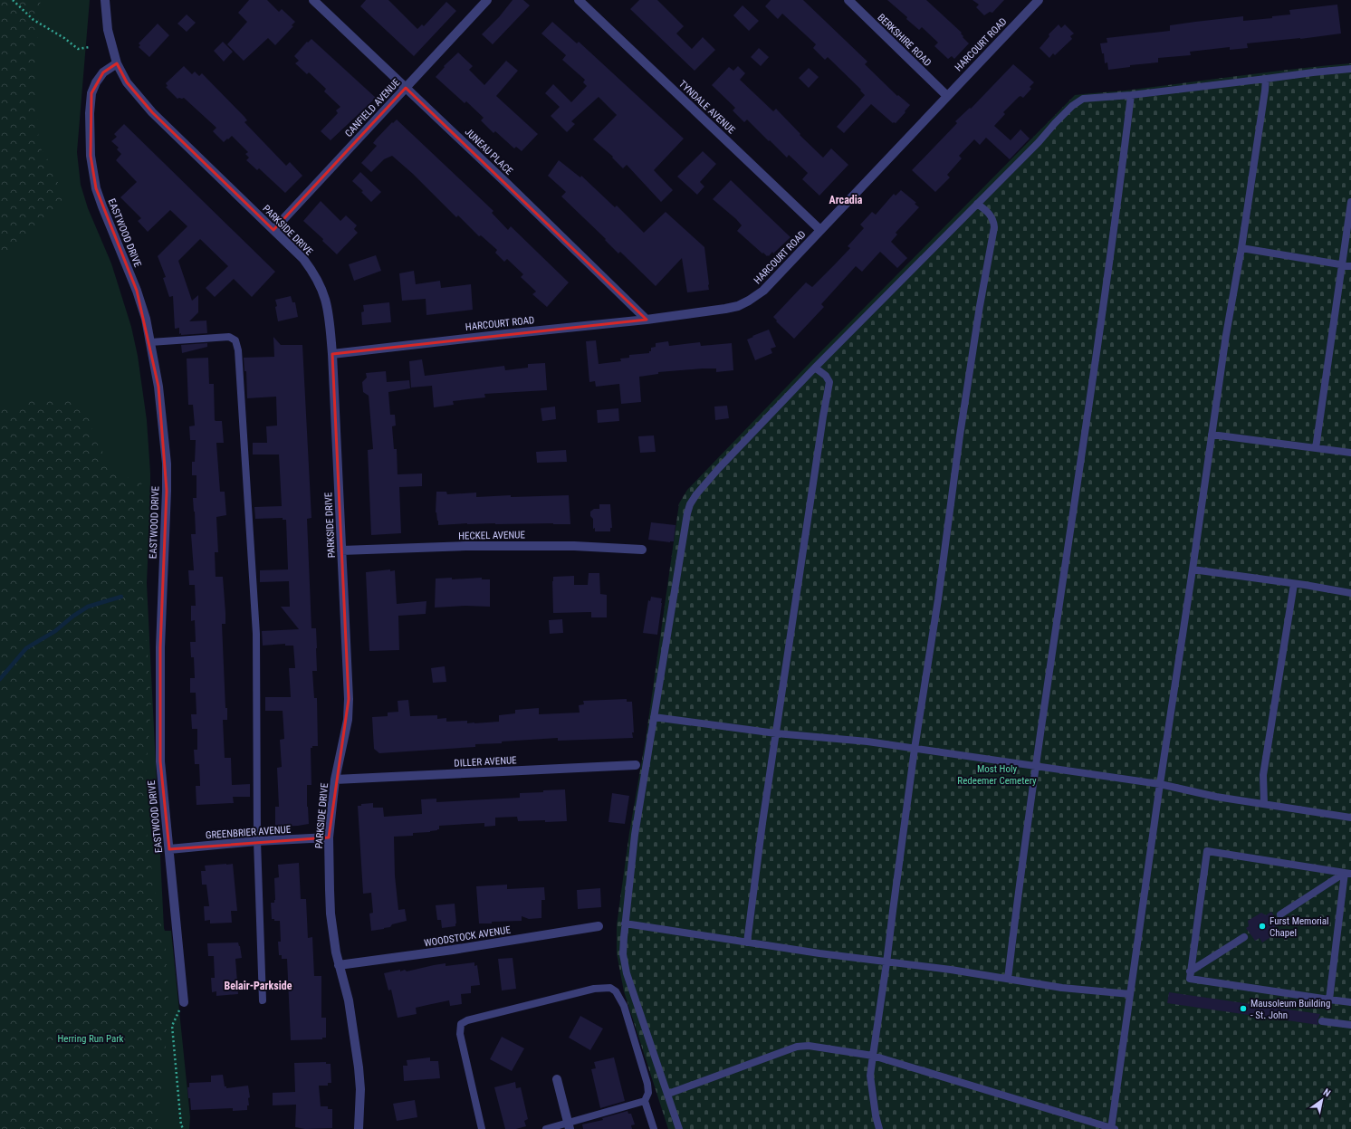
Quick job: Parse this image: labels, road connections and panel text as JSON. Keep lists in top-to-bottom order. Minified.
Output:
{"streets":{"street":["BERKSHIRE ROAD","HARCOURT ROAD","TYNDALE AVENUE","CANFIELD AVENUE","JUNEAU PLACE","PARKSIDE DRIVE","EASTWOOD DRIVE","HECKEL AVENUE","DILLER AVENUE","GREENBRIER AVENUE","WOODSTOCK AVENUE"]},"crossings":[["BERKSHIRE ROAD","HARCOURT ROAD"],["HARCOURT ROAD","TYNDALE AVENUE"],["HARCOURT ROAD","JUNEAU PLACE"],["HARCOURT ROAD","PARKSIDE DRIVE"],["CANFIELD AVENUE","JUNEAU PLACE"],["CANFIELD AVENUE","PARKSIDE DRIVE"],["PARKSIDE DRIVE","EASTWOOD DRIVE"],["PARKSIDE DRIVE","HECKEL AVENUE"],["PARKSIDE DRIVE","DILLER AVENUE"],["PARKSIDE DRIVE","GREENBRIER AVENUE"],["PARKSIDE DRIVE","WOODSTOCK AVENUE"],["EASTWOOD DRIVE","GREENBRIER AVENUE"]],"districts":["Arcadia","Belair-Parkside"],"parks":["Most Holy Redeemer Cemetery","Herring Run Park"],"places":["Furst Memorial Chapel","Mausoleum Building - St. John"],"north":"top right"}
